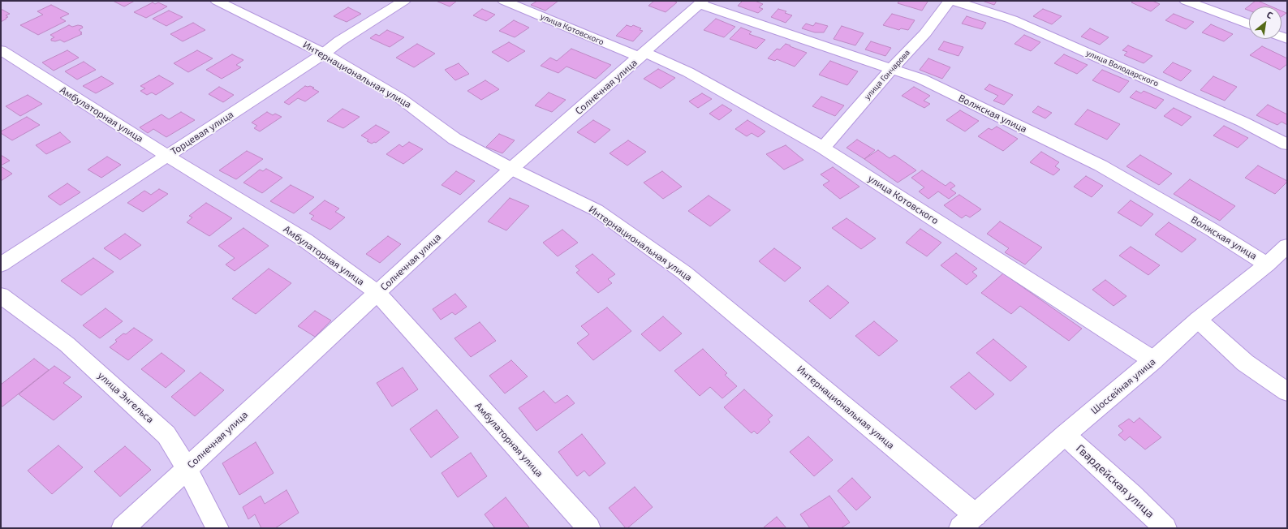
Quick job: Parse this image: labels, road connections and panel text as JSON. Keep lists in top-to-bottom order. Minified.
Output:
{"streets":{"street":["улица Котовского","улица Володарского","Интернациональная улица","улица Гончарова","Солнечная улица","Волжская улица","Амбулаторная улица","Торцевая улица","Шоссейная улица","улица Энгельса","Гвардейская улица"]},"crossings":[["улица Котовского","улица Гончарова"],["улица Котовского","Солнечная улица"],["улица Котовского","Шоссейная улица"],["Интернациональная улица","Солнечная улица"],["Интернациональная улица","Торцевая улица"],["Интернациональная улица","Шоссейная улица"],["улица Гончарова","Волжская улица"],["Солнечная улица","Волжская улица"],["Солнечная улица","Амбулаторная улица"],["Солнечная улица","улица Энгельса"],["Волжская улица","Шоссейная улица"],["Амбулаторная улица","Торцевая улица"],["Шоссейная улица","Гвардейская улица"]],"north":"top right"}
